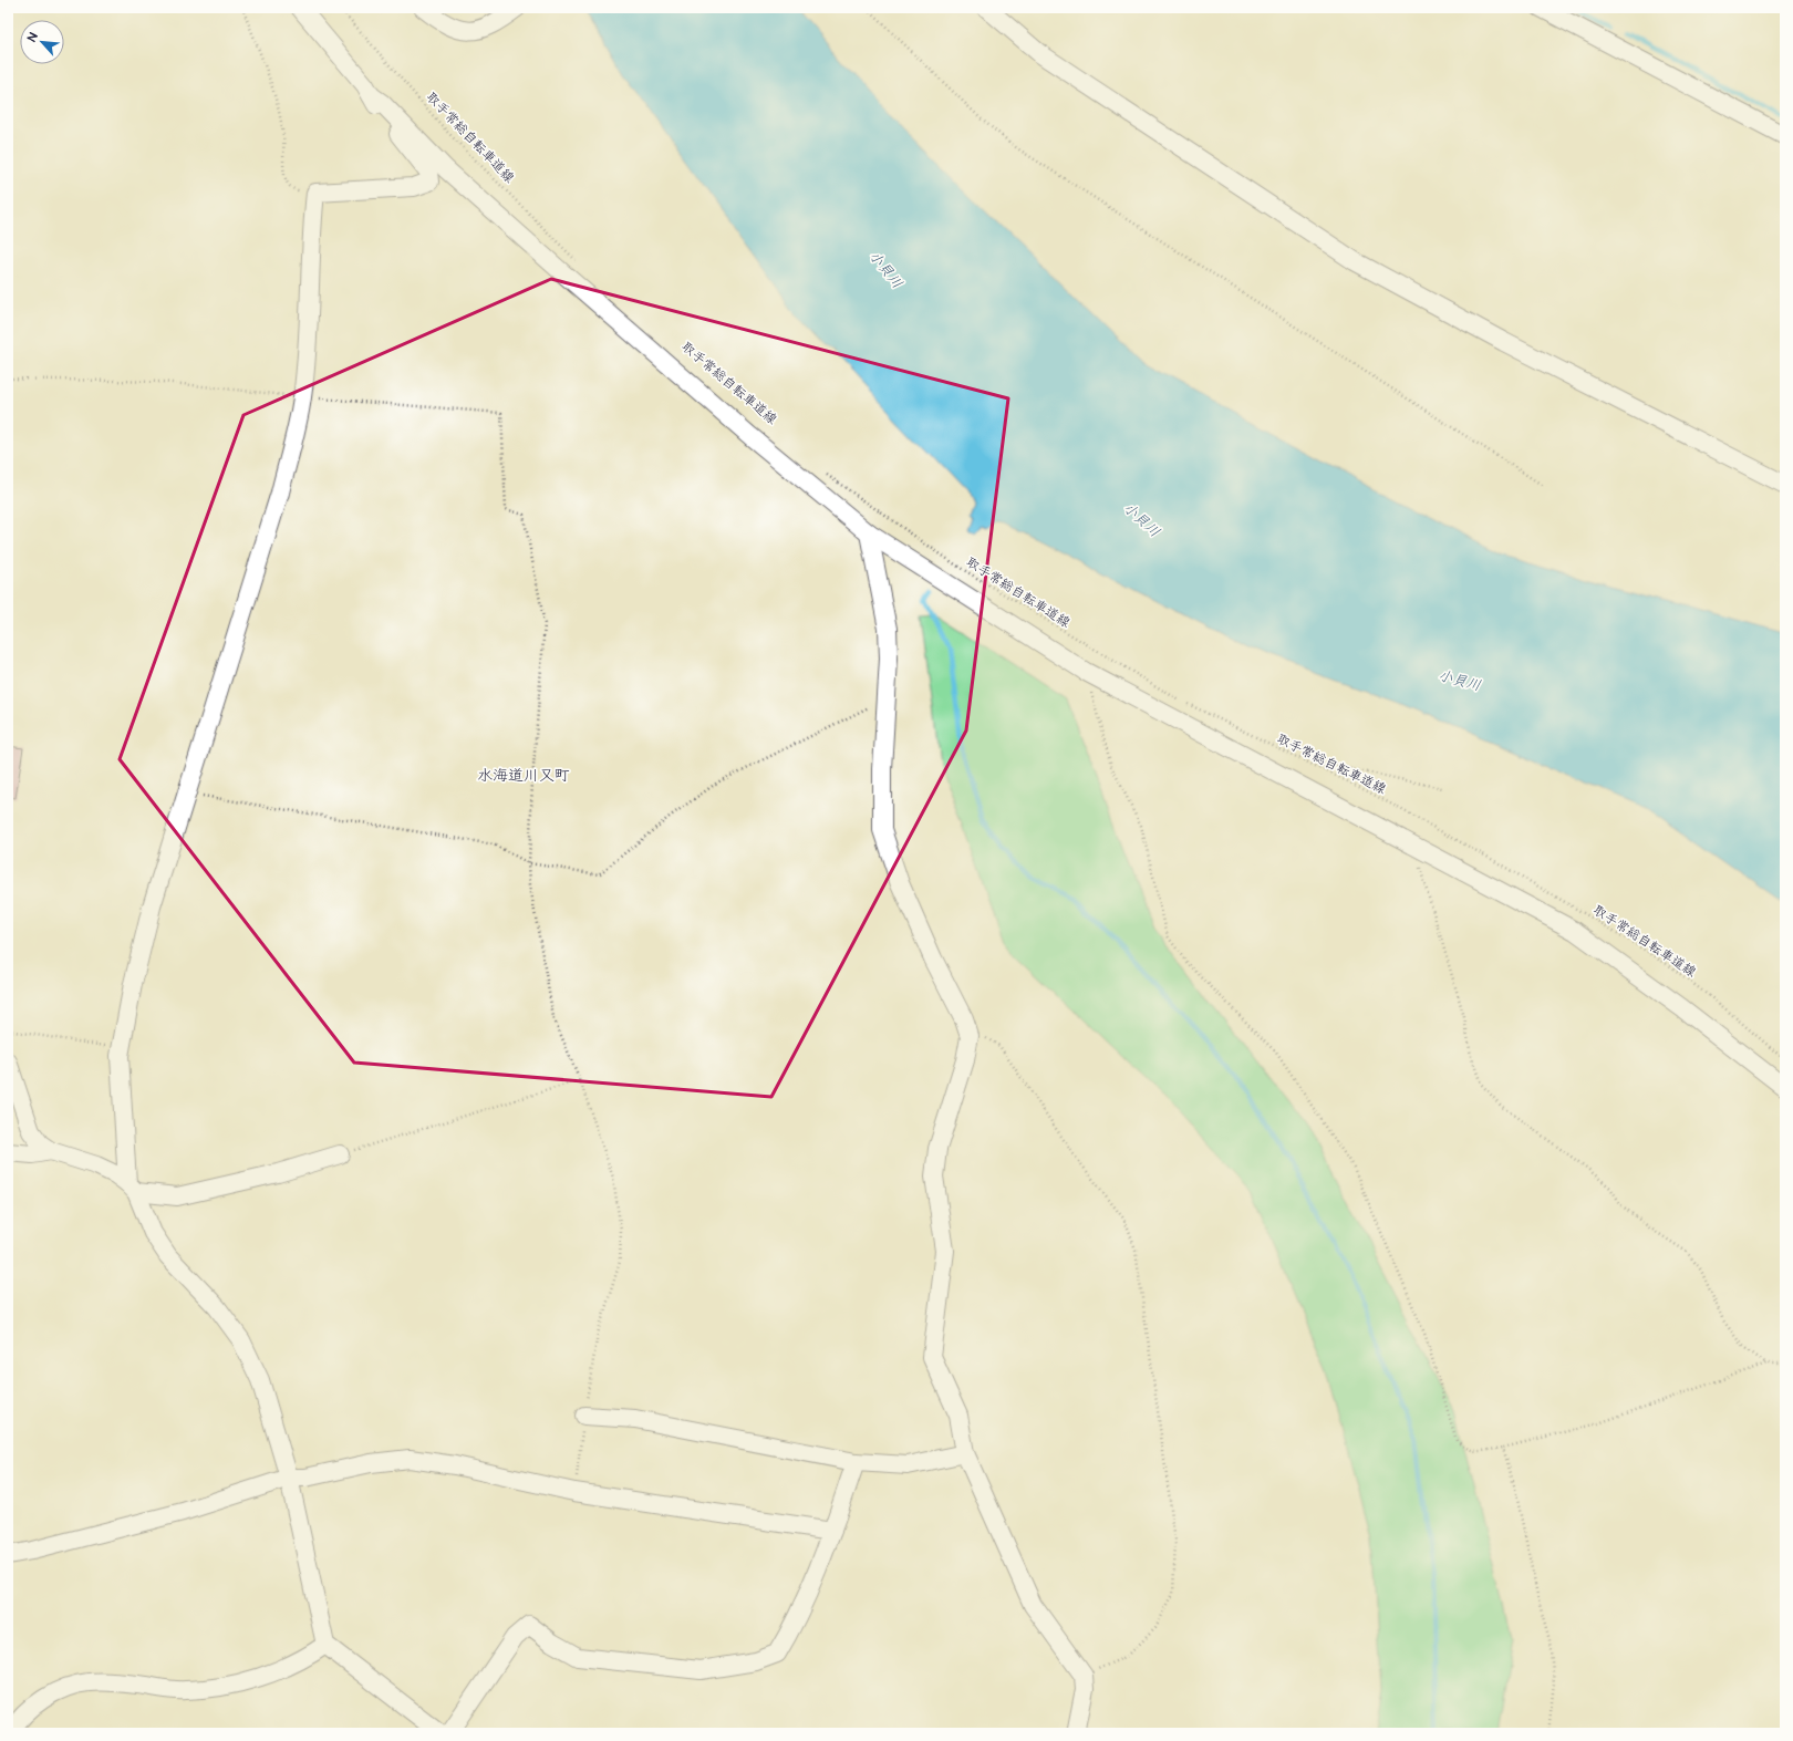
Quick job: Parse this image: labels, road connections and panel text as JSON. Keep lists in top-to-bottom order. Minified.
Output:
{"streets":{"path":["取手常総自転車道線"]},"districts":["水海道川又町"],"water":["小貝川"],"north":"top left"}
